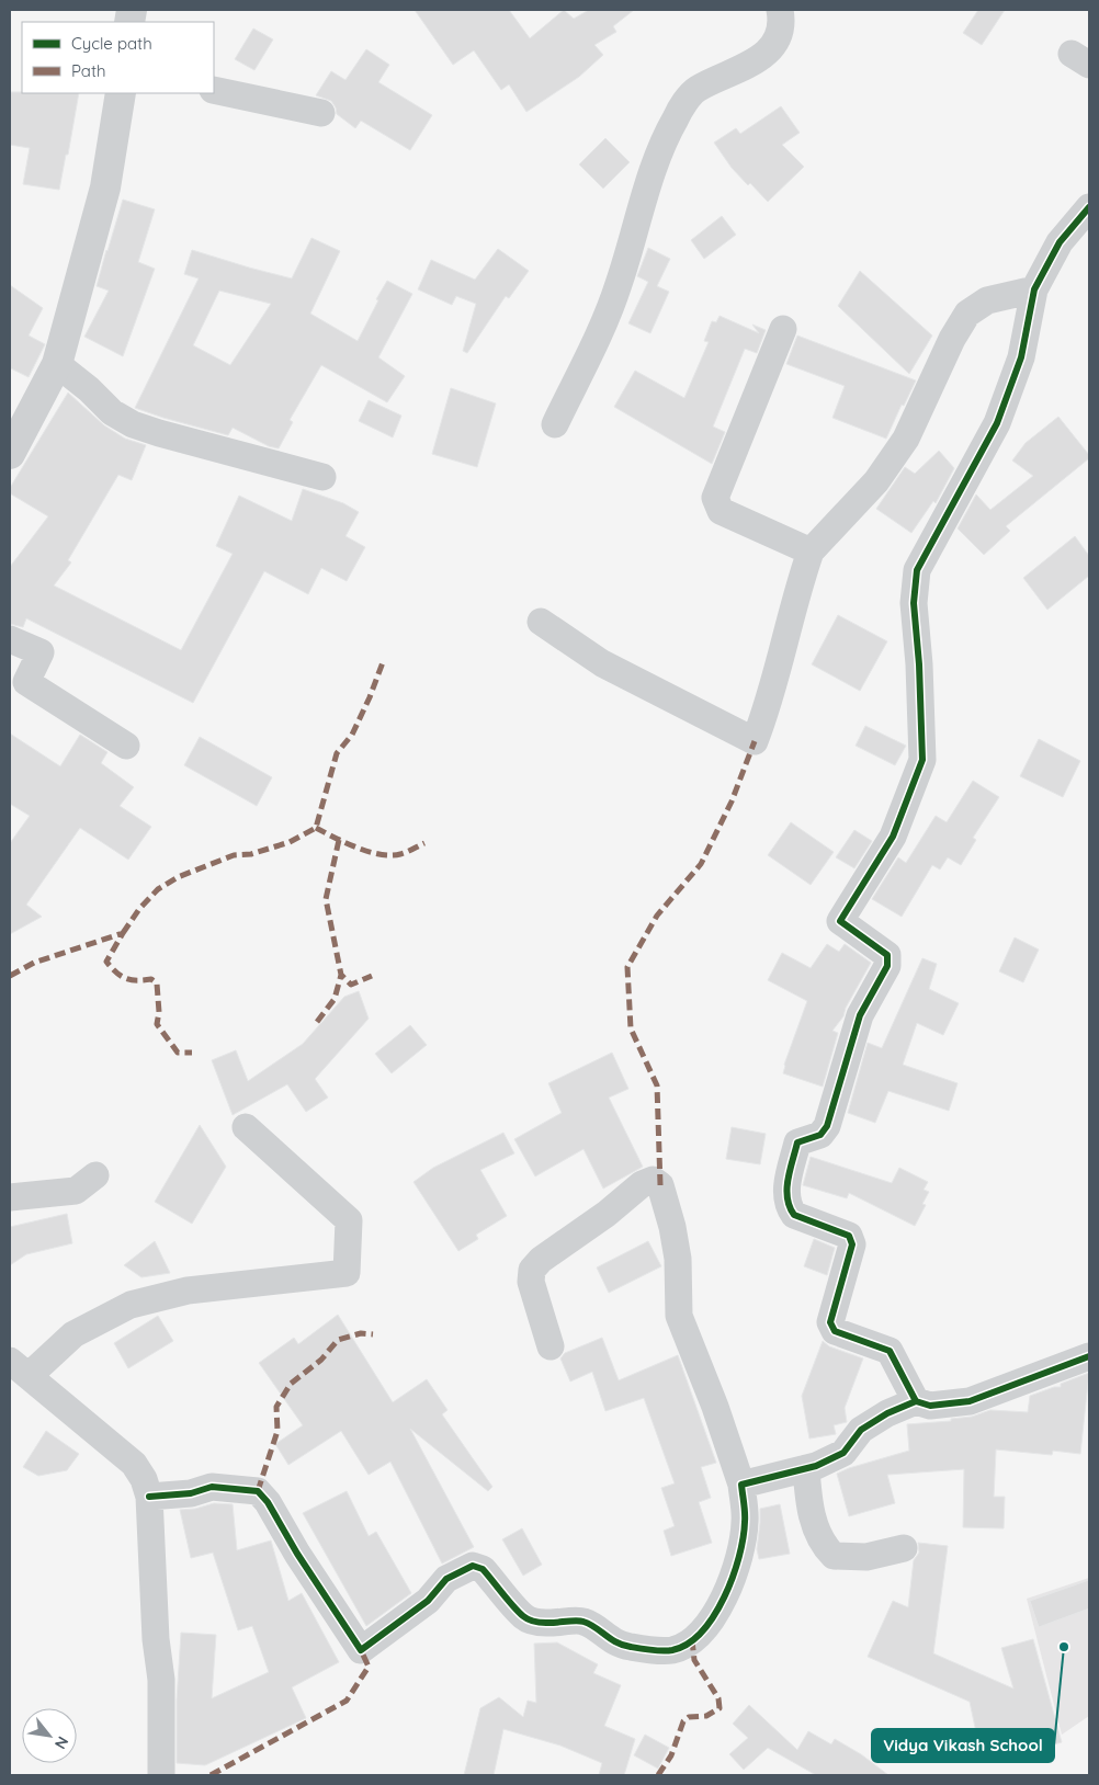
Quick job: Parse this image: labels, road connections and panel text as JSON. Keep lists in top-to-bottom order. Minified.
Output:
{"places":["Vidya Vikash School"],"legend":["Cycle path","Path"],"north":"bottom right"}
